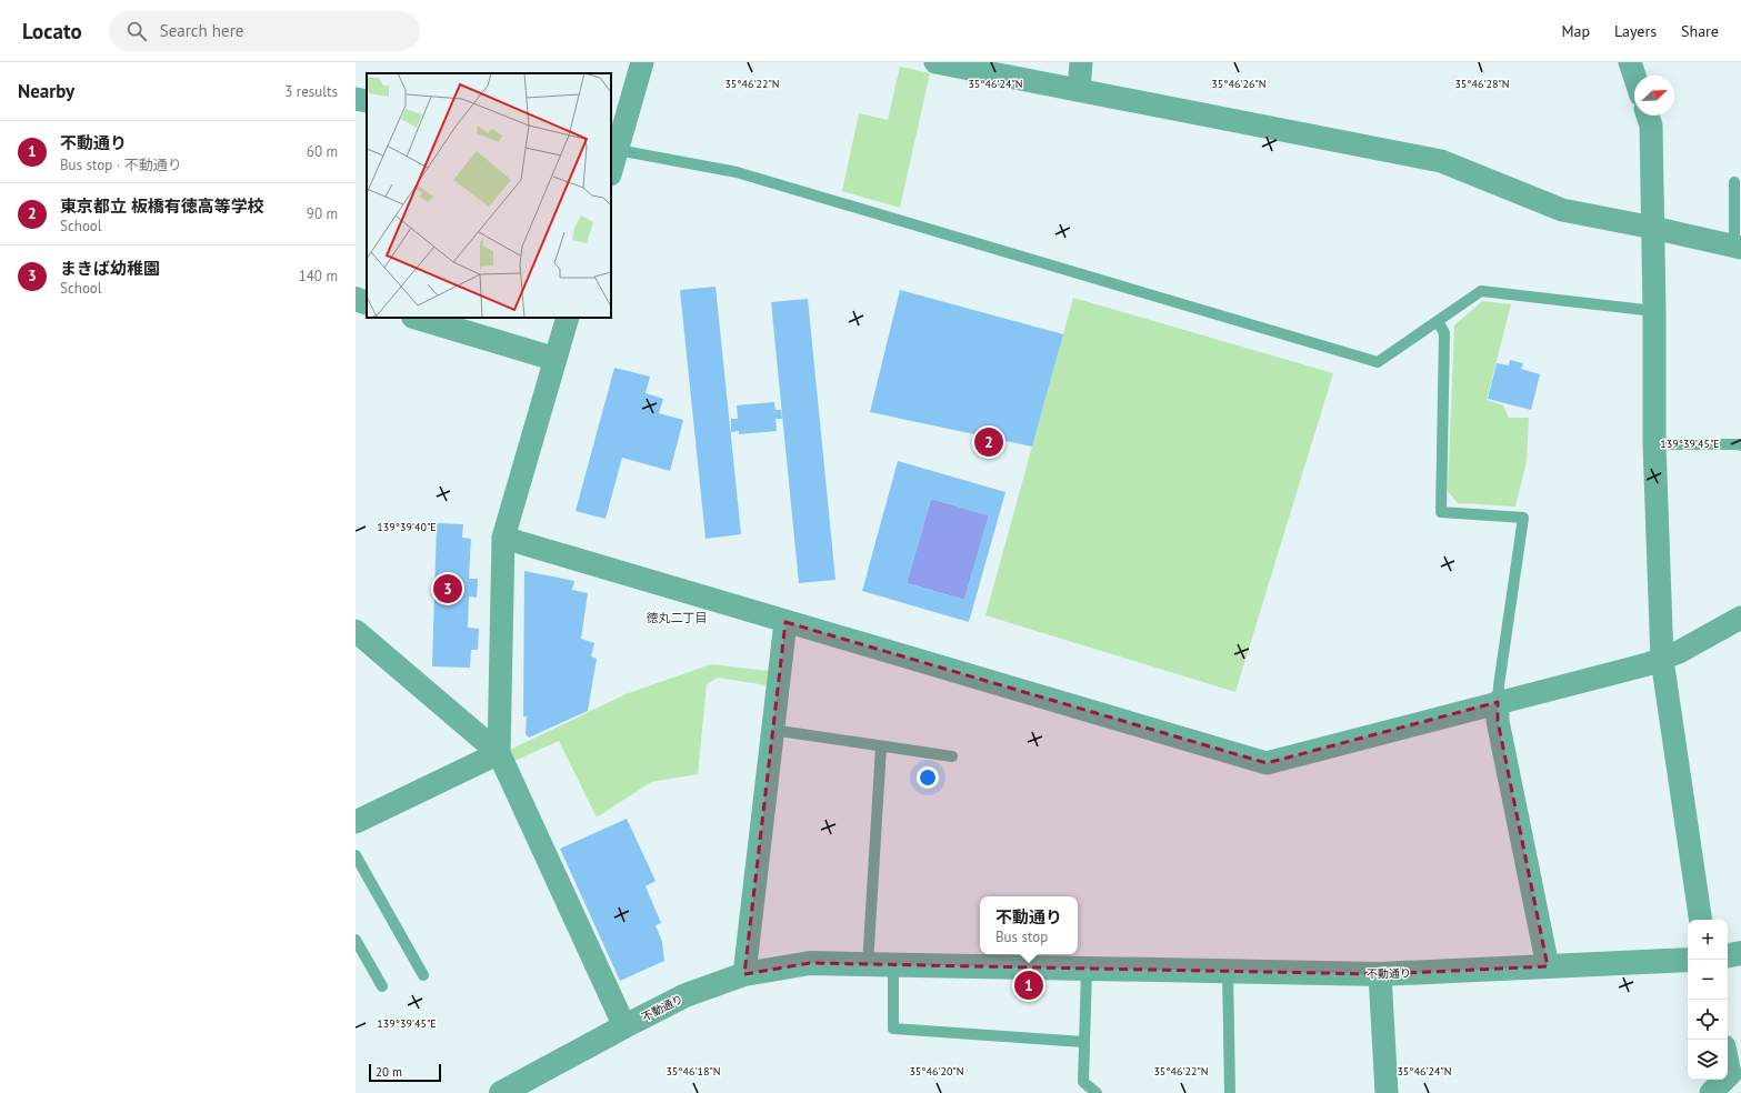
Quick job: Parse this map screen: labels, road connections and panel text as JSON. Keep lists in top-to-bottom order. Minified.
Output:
{"streets":{"street":["不動通り"]},"districts":["徳丸二丁目"],"scale_bar":"20 m","north":"top right","page":{"header":"Locato","search":"Search here","nav":["Map","Layers","Share"],"heading":["Nearby","3 results"],"list":[{"mark":"1","name":"不動通り","note":"Bus stop · 不動通り","value":"60 m"},{"mark":"2","name":"東京都立 板橋有徳高等学校","note":"School","value":"90 m"},{"mark":"3","name":"まきば幼稚園","note":"School","value":"140 m"}],"pins":["2","3","1"],"popup":["不動通り","Bus stop"],"map_buttons":["+","−"],"scale":"20 m"},"coordinates":["35°46'22\"N","35°46'24\"N","35°46'26\"N","35°46'28\"N","139°39'45\"E","139°39'40\"E","35°46'18\"N","35°46'20\"N"]}
